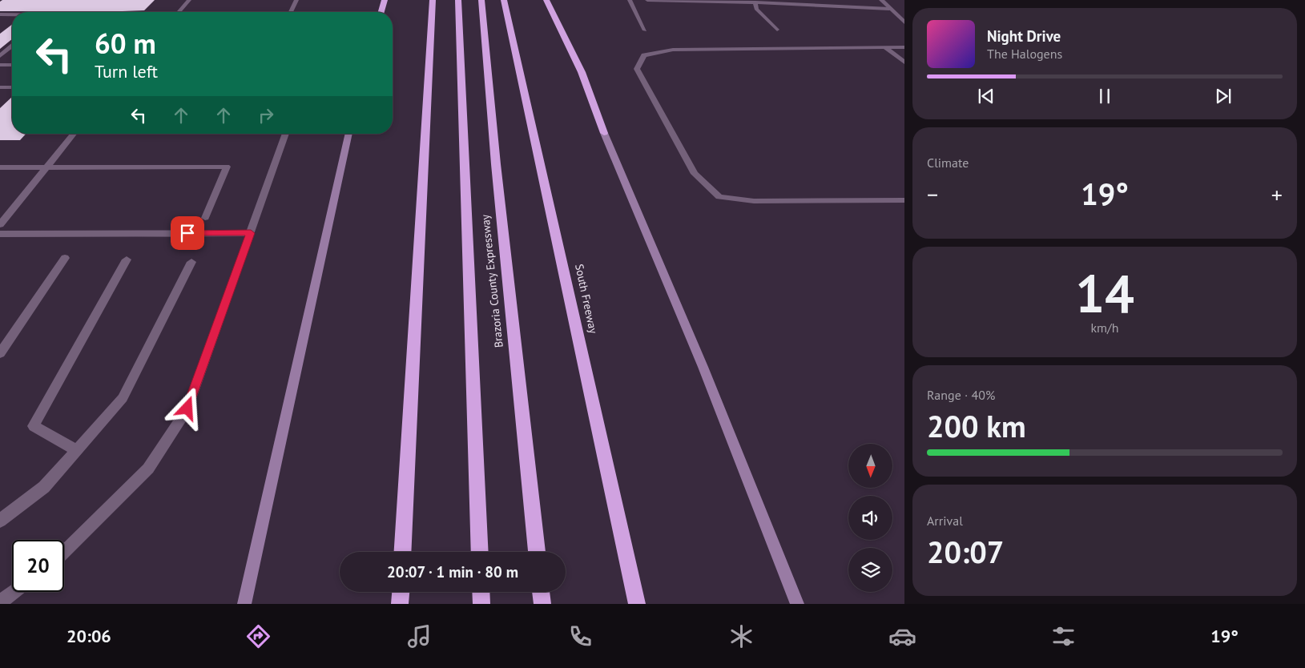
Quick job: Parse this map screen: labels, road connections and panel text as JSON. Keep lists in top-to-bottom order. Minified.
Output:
{"streets":{"highway":["Brazoria County Expressway","South Freeway"]},"north":"bottom","page":{"turn":["60 m","Turn left"],"song":["Night Drive","The Halogens"],"tile":["Climate",["14","km/h"],["Range · 40%","200 km"],["Arrival","20:07"]],"heat":["−","19°","+"],"limit":"20","trip":"20:07 · 1 min · 80 m","tabs":["20:06","19°"]}}
